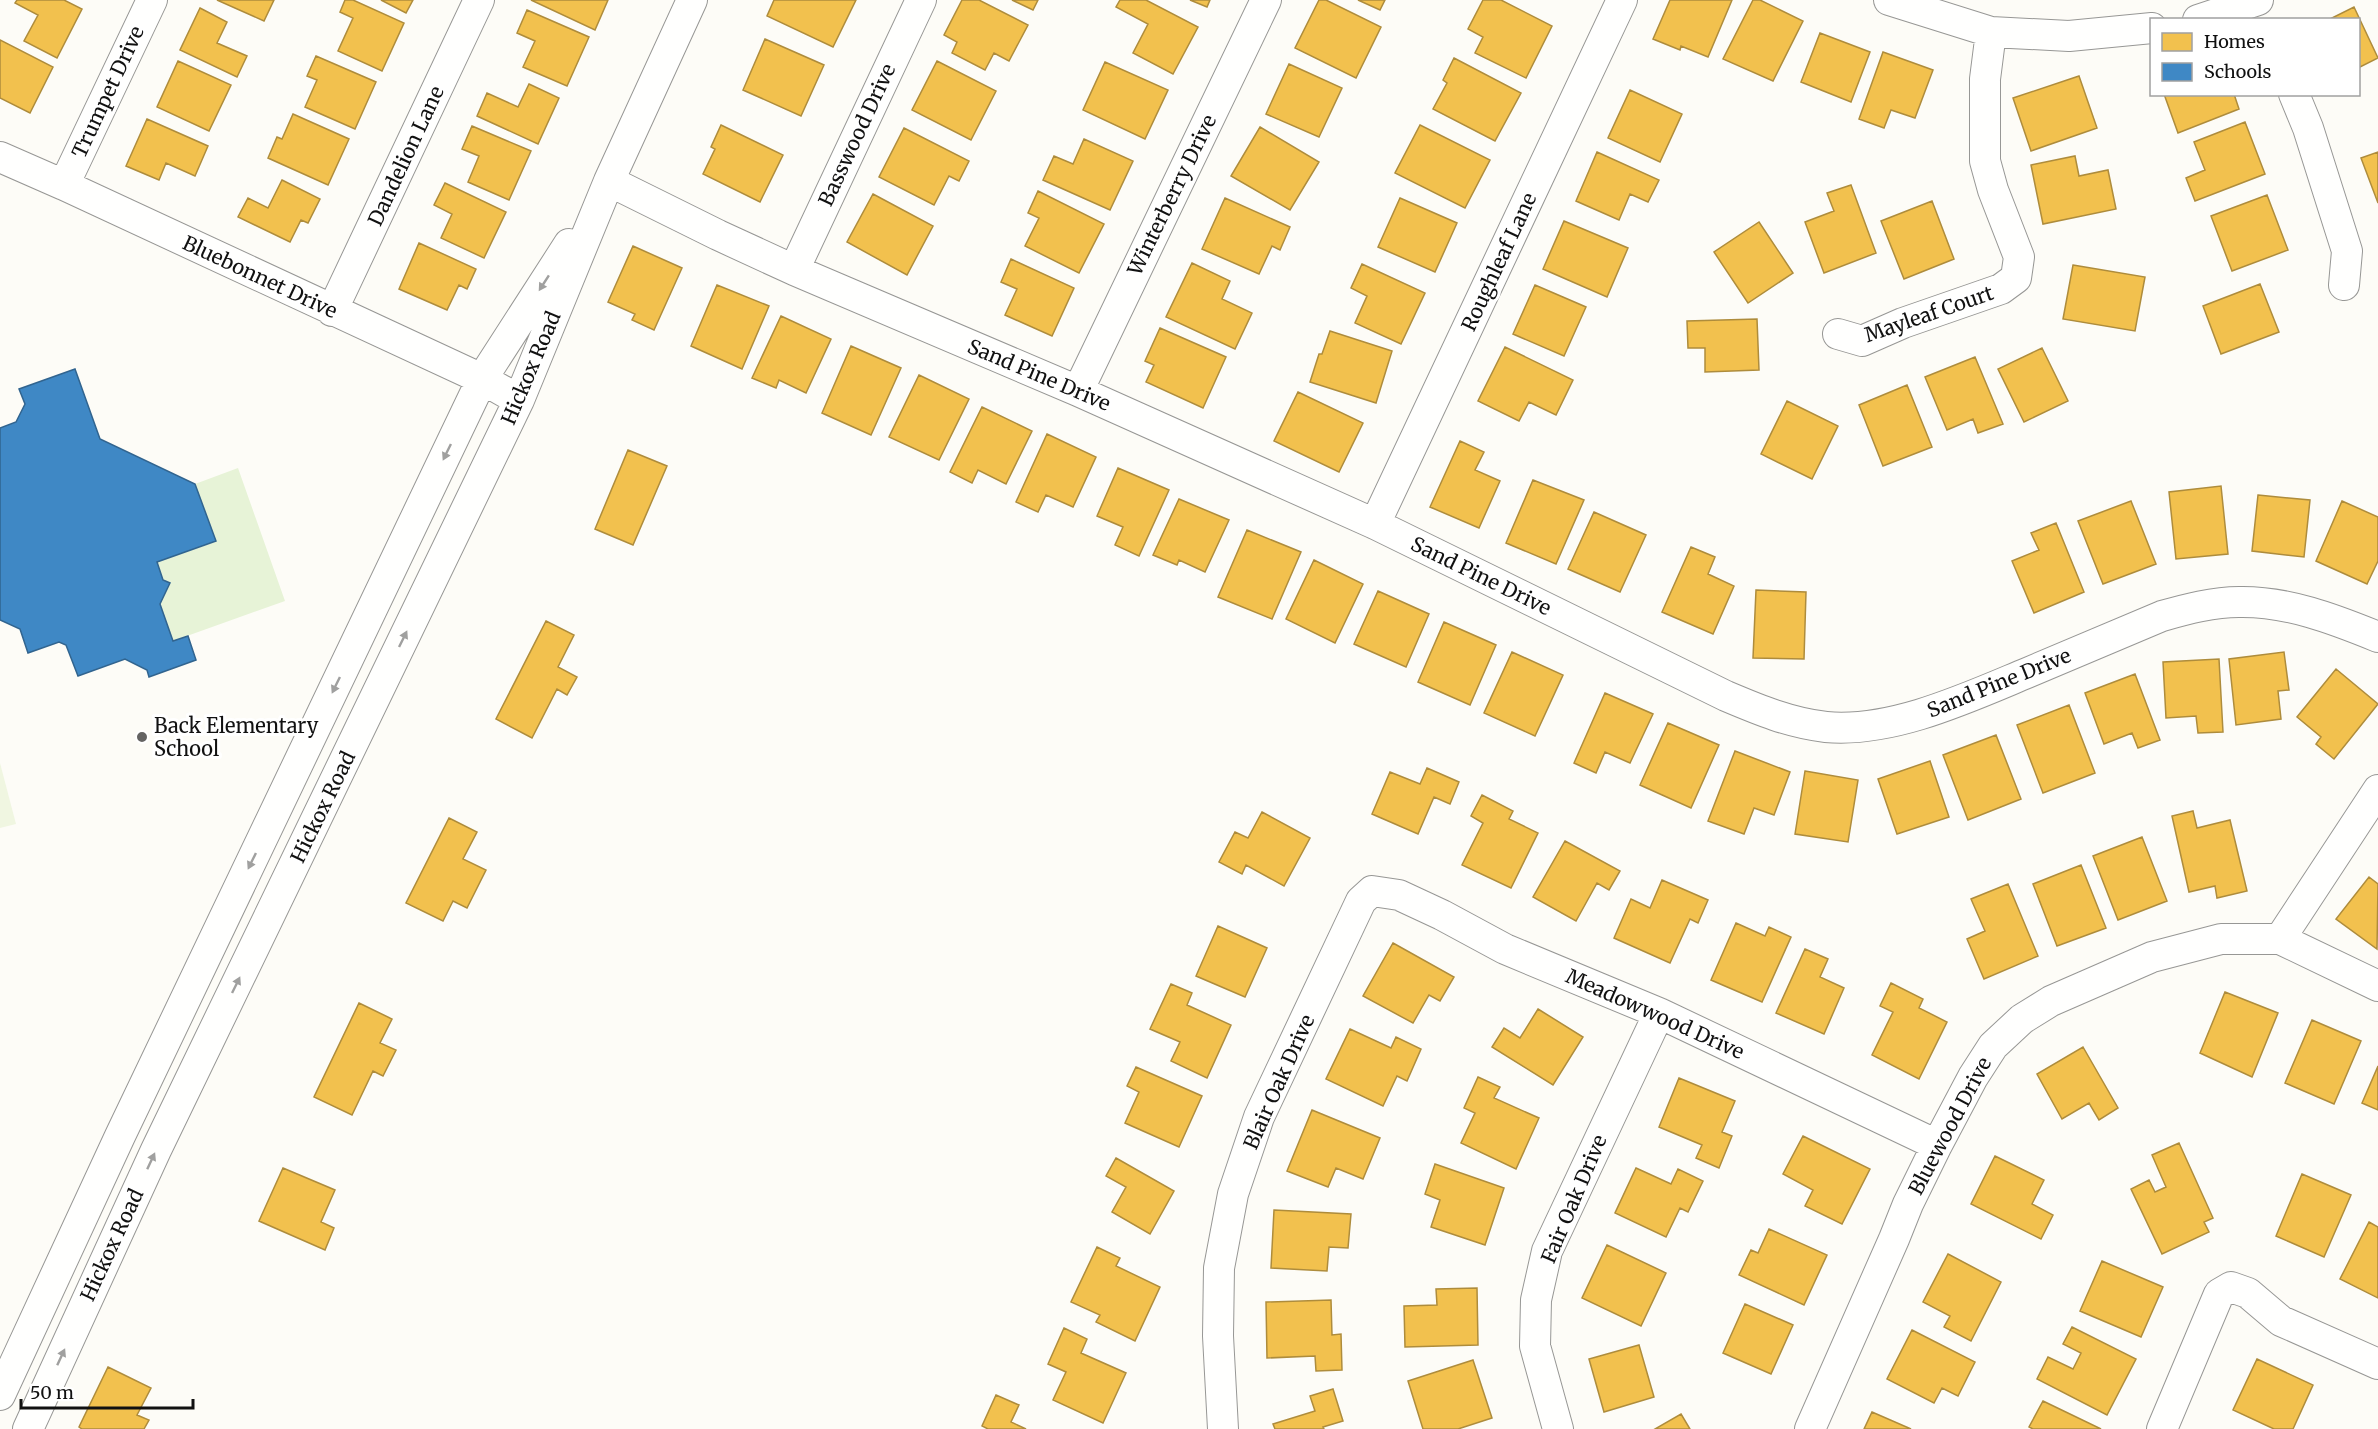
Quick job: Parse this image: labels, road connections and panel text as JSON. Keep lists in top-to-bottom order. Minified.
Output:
{"streets":{"street":["Trumpet Drive","Basswood Drive","Dandelion Lane","Winterberry Drive","Roughleaf Lane","Bluebonnet Drive","Mayleaf Court","Hickox Road","Sand Pine Drive","Meadowwood Drive","Blair Oak Drive","Bluewood Drive","Fair Oak Drive"]},"crossings":[["Trumpet Drive","Bluebonnet Drive"],["Basswood Drive","Sand Pine Drive"],["Dandelion Lane","Bluebonnet Drive"],["Winterberry Drive","Sand Pine Drive"],["Roughleaf Lane","Sand Pine Drive"],["Bluebonnet Drive","Hickox Road"],["Hickox Road","Sand Pine Drive"],["Meadowwood Drive","Blair Oak Drive"],["Meadowwood Drive","Bluewood Drive"],["Meadowwood Drive","Fair Oak Drive"]],"places":["Back Elementary School"],"legend":["Homes","Schools"],"scale_bar":"50 m"}
